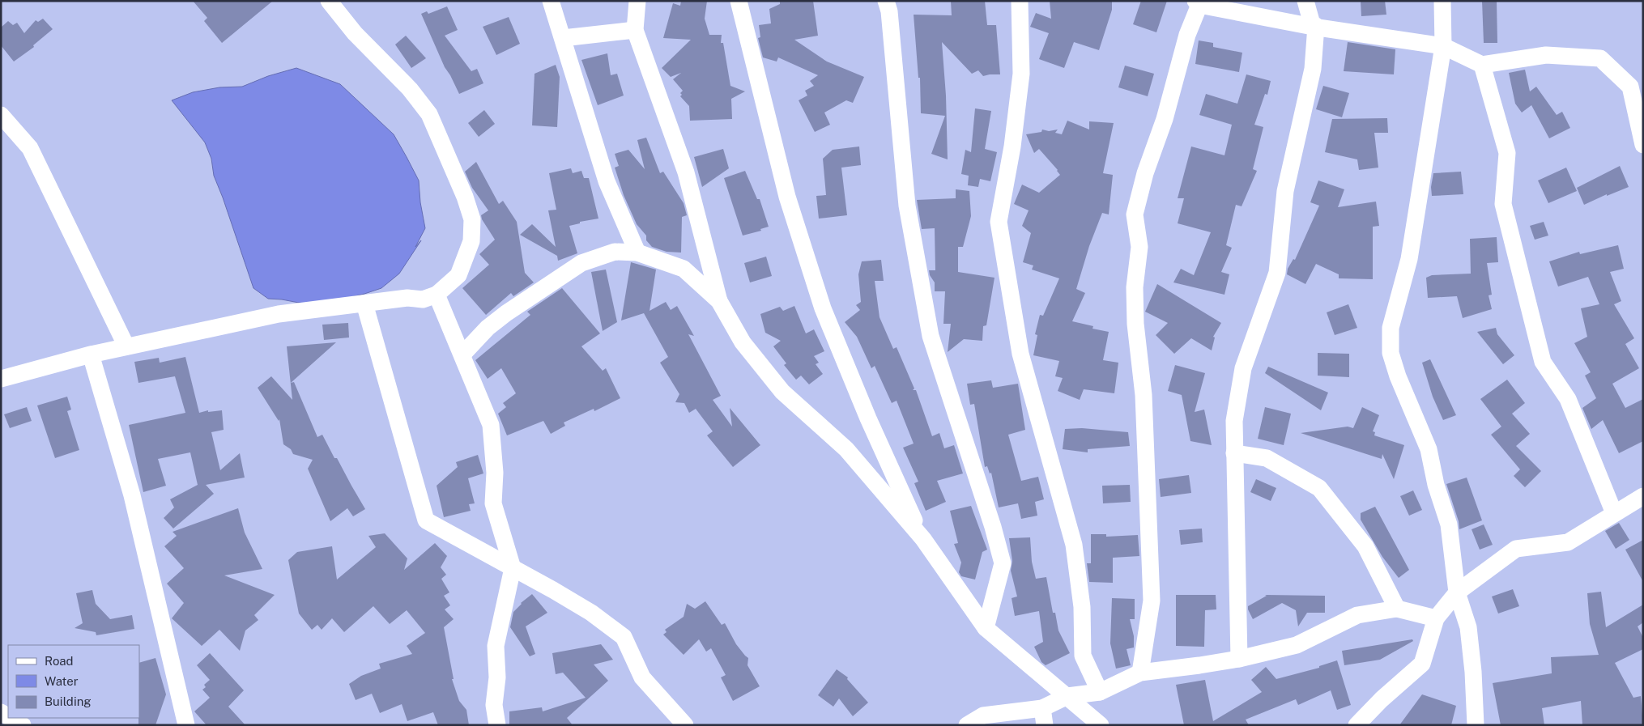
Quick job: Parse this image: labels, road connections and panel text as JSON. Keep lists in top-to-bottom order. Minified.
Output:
{"legend":["Road","Water","Building"]}
